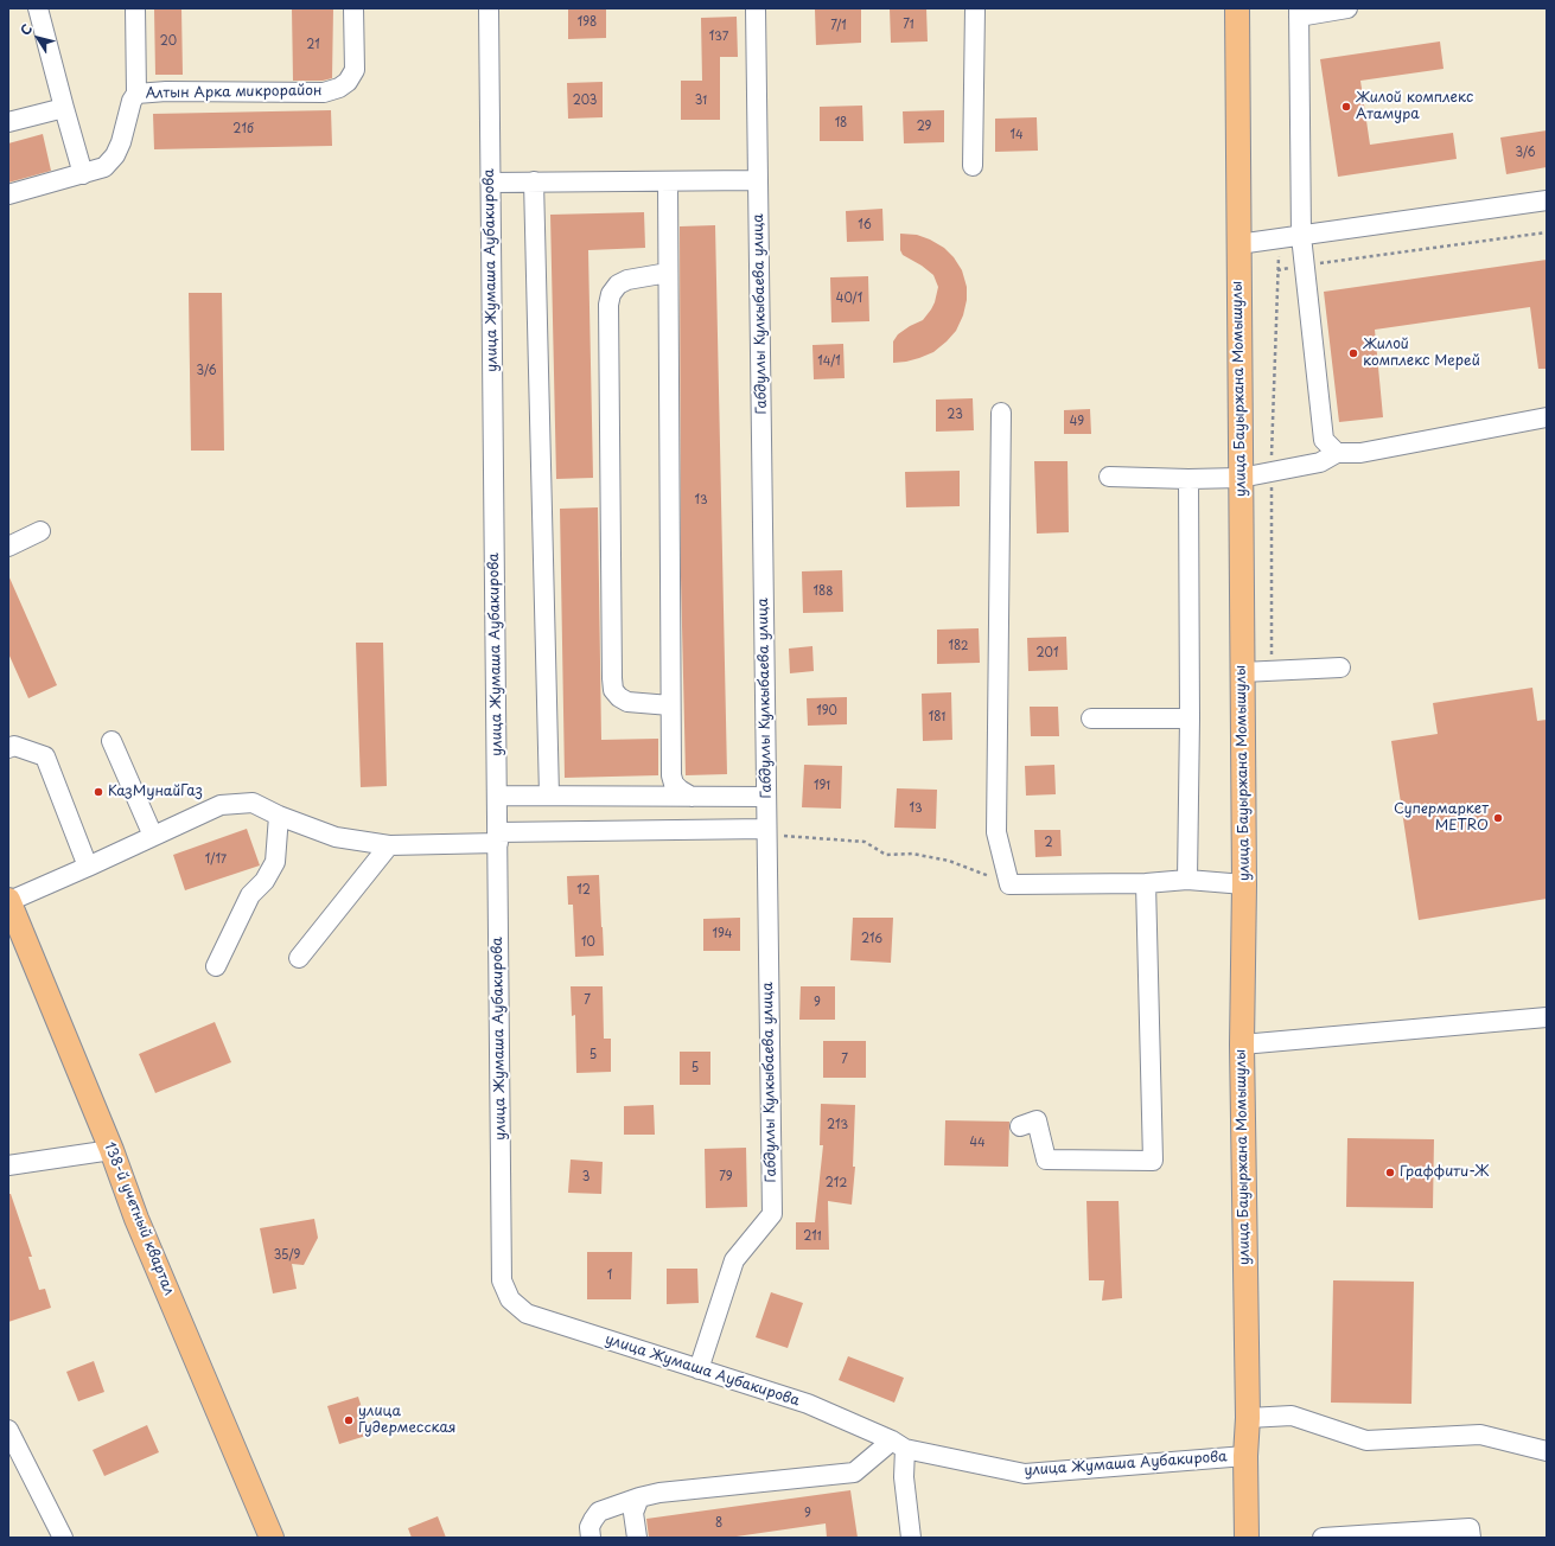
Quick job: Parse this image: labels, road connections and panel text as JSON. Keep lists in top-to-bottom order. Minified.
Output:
{"streets":{"main road":["улица Бауыржана Момышулы","138-й учетный квартал"],"street":["Алтын Арка микрорайон","улица Жумаша Аубакирова","Габдуллы Кулкыбаева улица"]},"crossings":[["улица Жумаша Аубакирова","Габдуллы Кулкыбаева улица"],["улица Жумаша Аубакирова","улица Бауыржана Момышулы"]],"places":["Жилой комплекс Атамура","Жилой комплекс Мерей","КазМунайГаз","Супермаркет METRO","Граффити-Ж","улица Гудермесская"],"house_numbers":["198","71","7/1","137","20","21","203","31","18","29","21б","14","3/6","16","40/1","14/1","3/6","23","49","13","188","182","201","190","181","191","13","2","1/17","12","194","216","10","7","9","5","7","5","213","44","3","79","212","211","35/9","1","9","8"],"north":"top left"}
